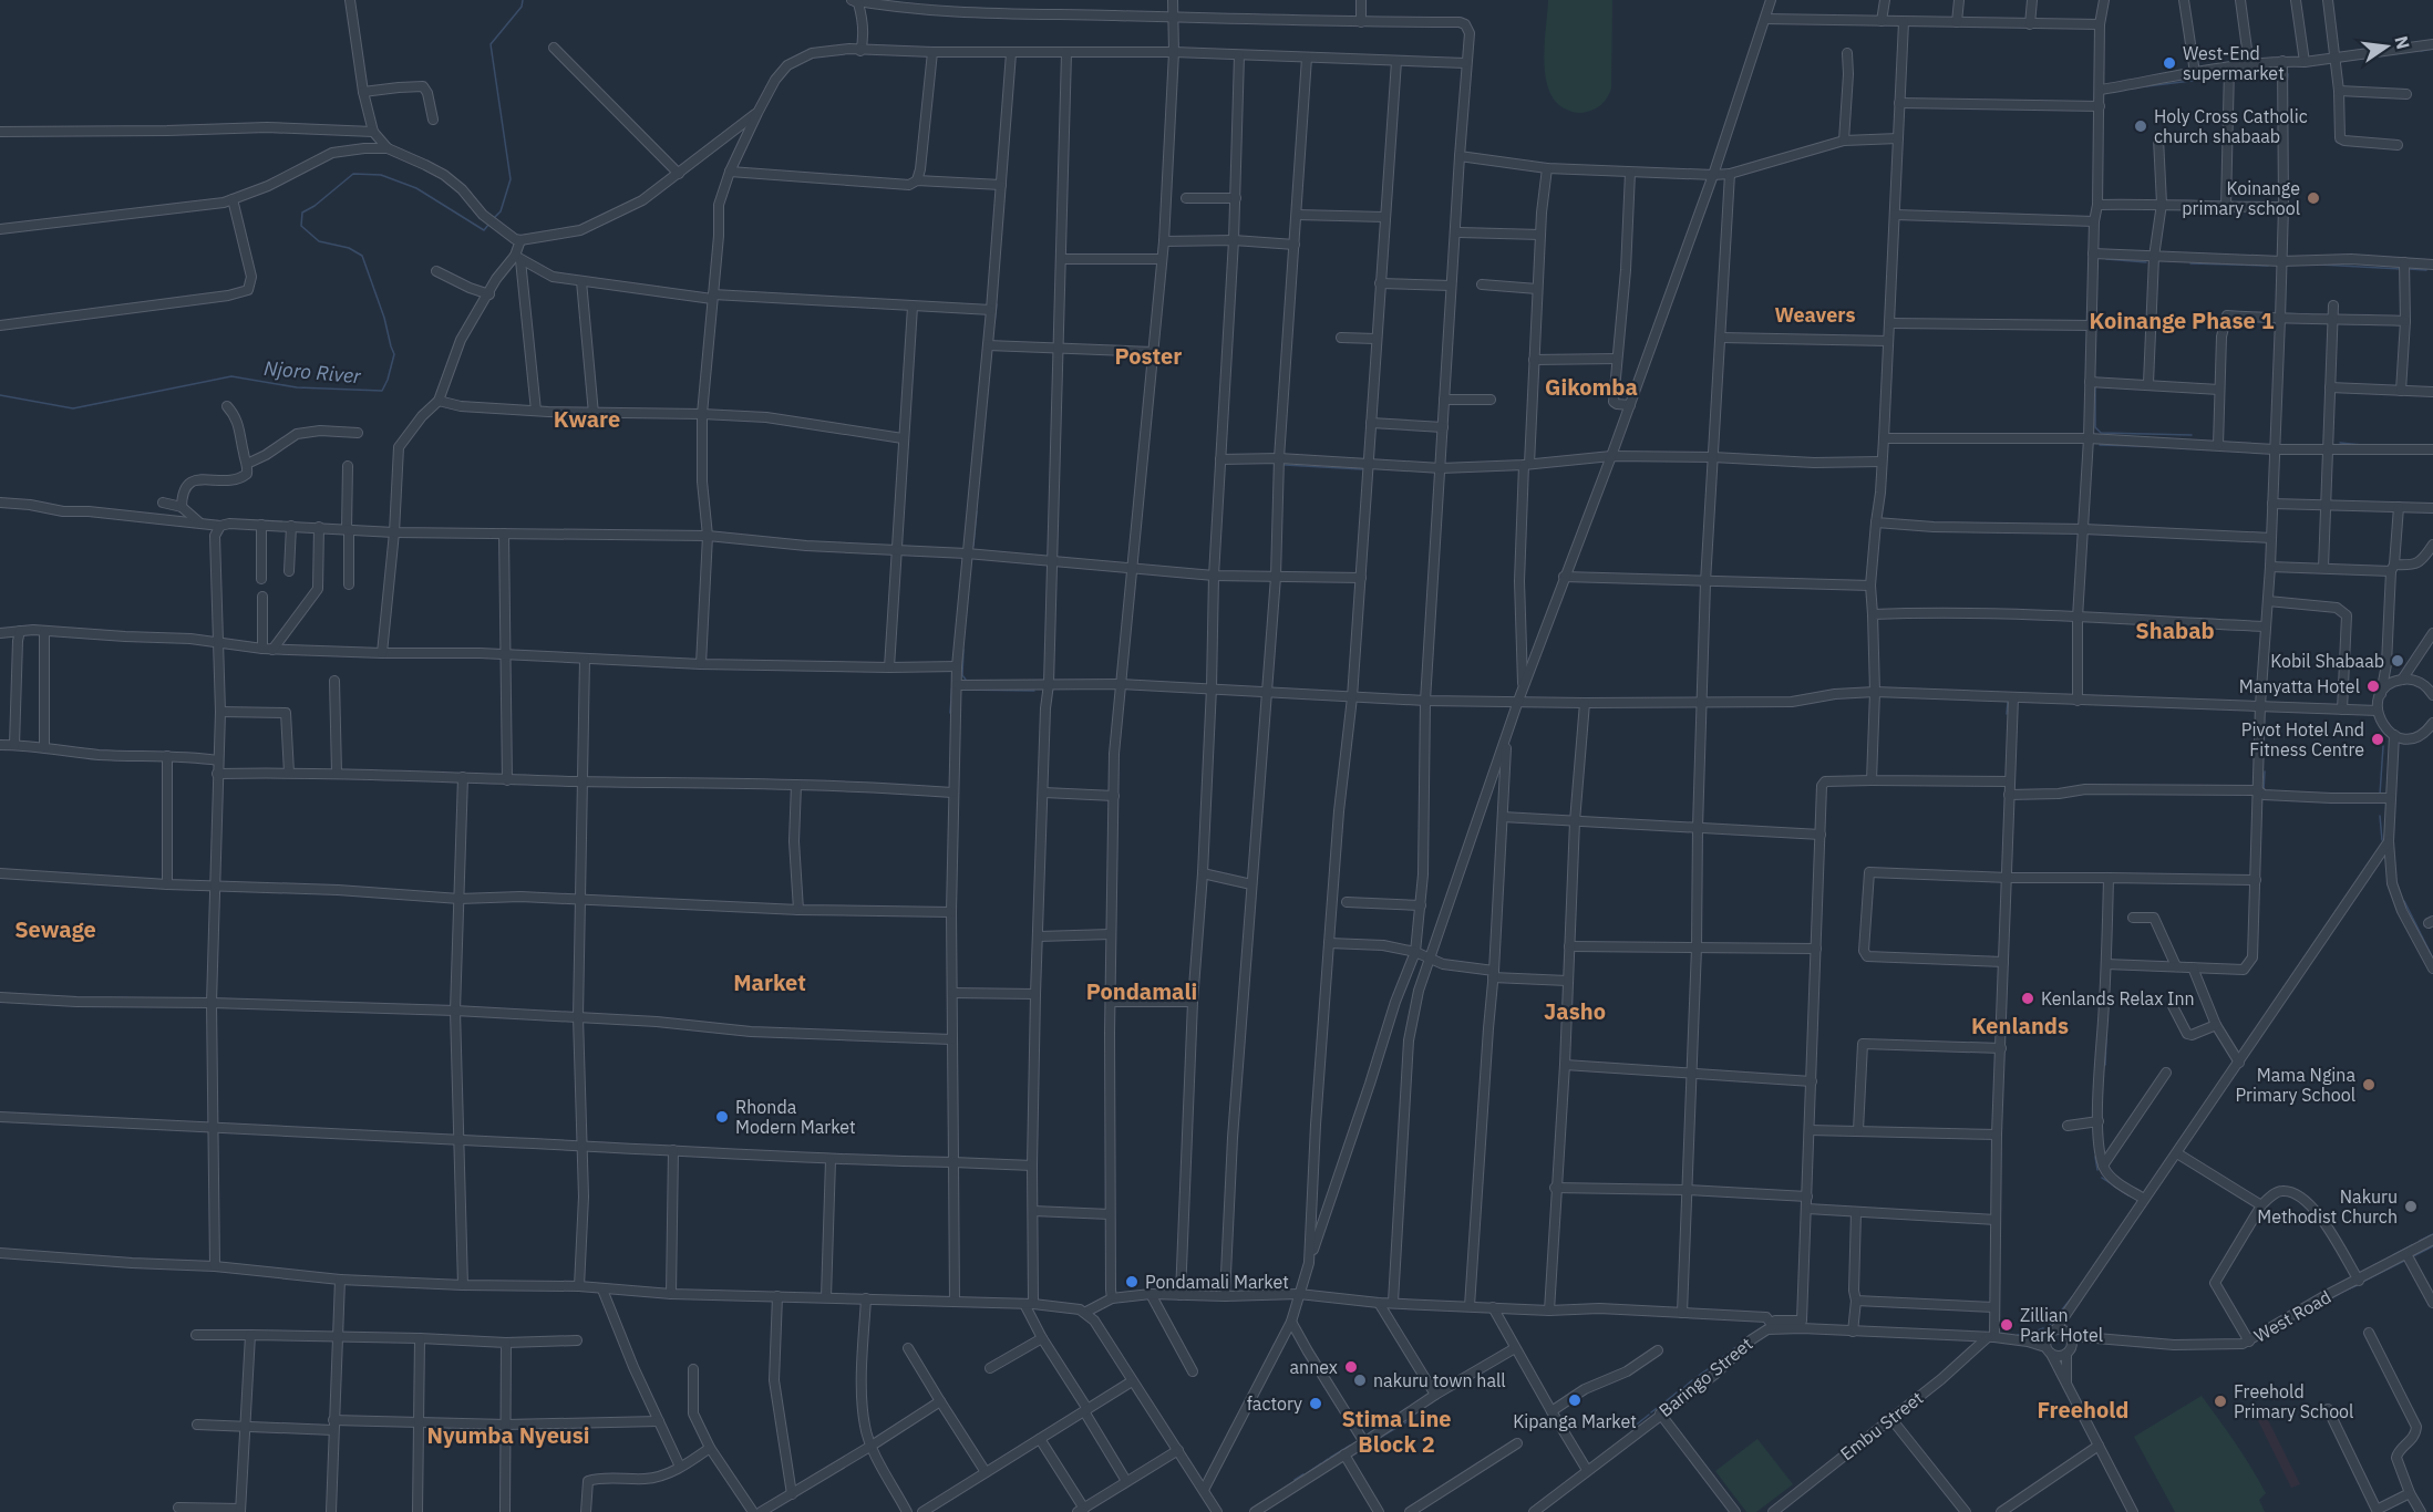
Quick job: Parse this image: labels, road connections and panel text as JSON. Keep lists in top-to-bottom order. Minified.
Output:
{"streets":{"street":["West Road","Baringo Street","Embu Street"]},"crossings":[["West Road","Baringo Street"],["Baringo Street","Embu Street"]],"districts":["Weavers","Koinange Phase 1","Poster","Gikomba","Kware","Shabab","Sewage","Market","Pondamali","Jasho","Kenlands","Freehold","Stima Line Block 2","Nyumba Nyeusi"],"water":["Njoro River"],"places":["West-End supermarket","Holy Cross Catholic church shabaab","Koinange primary school","Kobil Shabaab","Manyatta Hotel","Pivot Hotel And Fitness Centre","Kenlands Relax Inn","Mama Ngina Primary School","Rhonda Modern Market","Nakuru Methodist Church","Pondamali Market","Zillian Park Hotel","annex","nakuru town hall","Kipanga Market","Freehold Primary School","factory"],"north":"right"}
